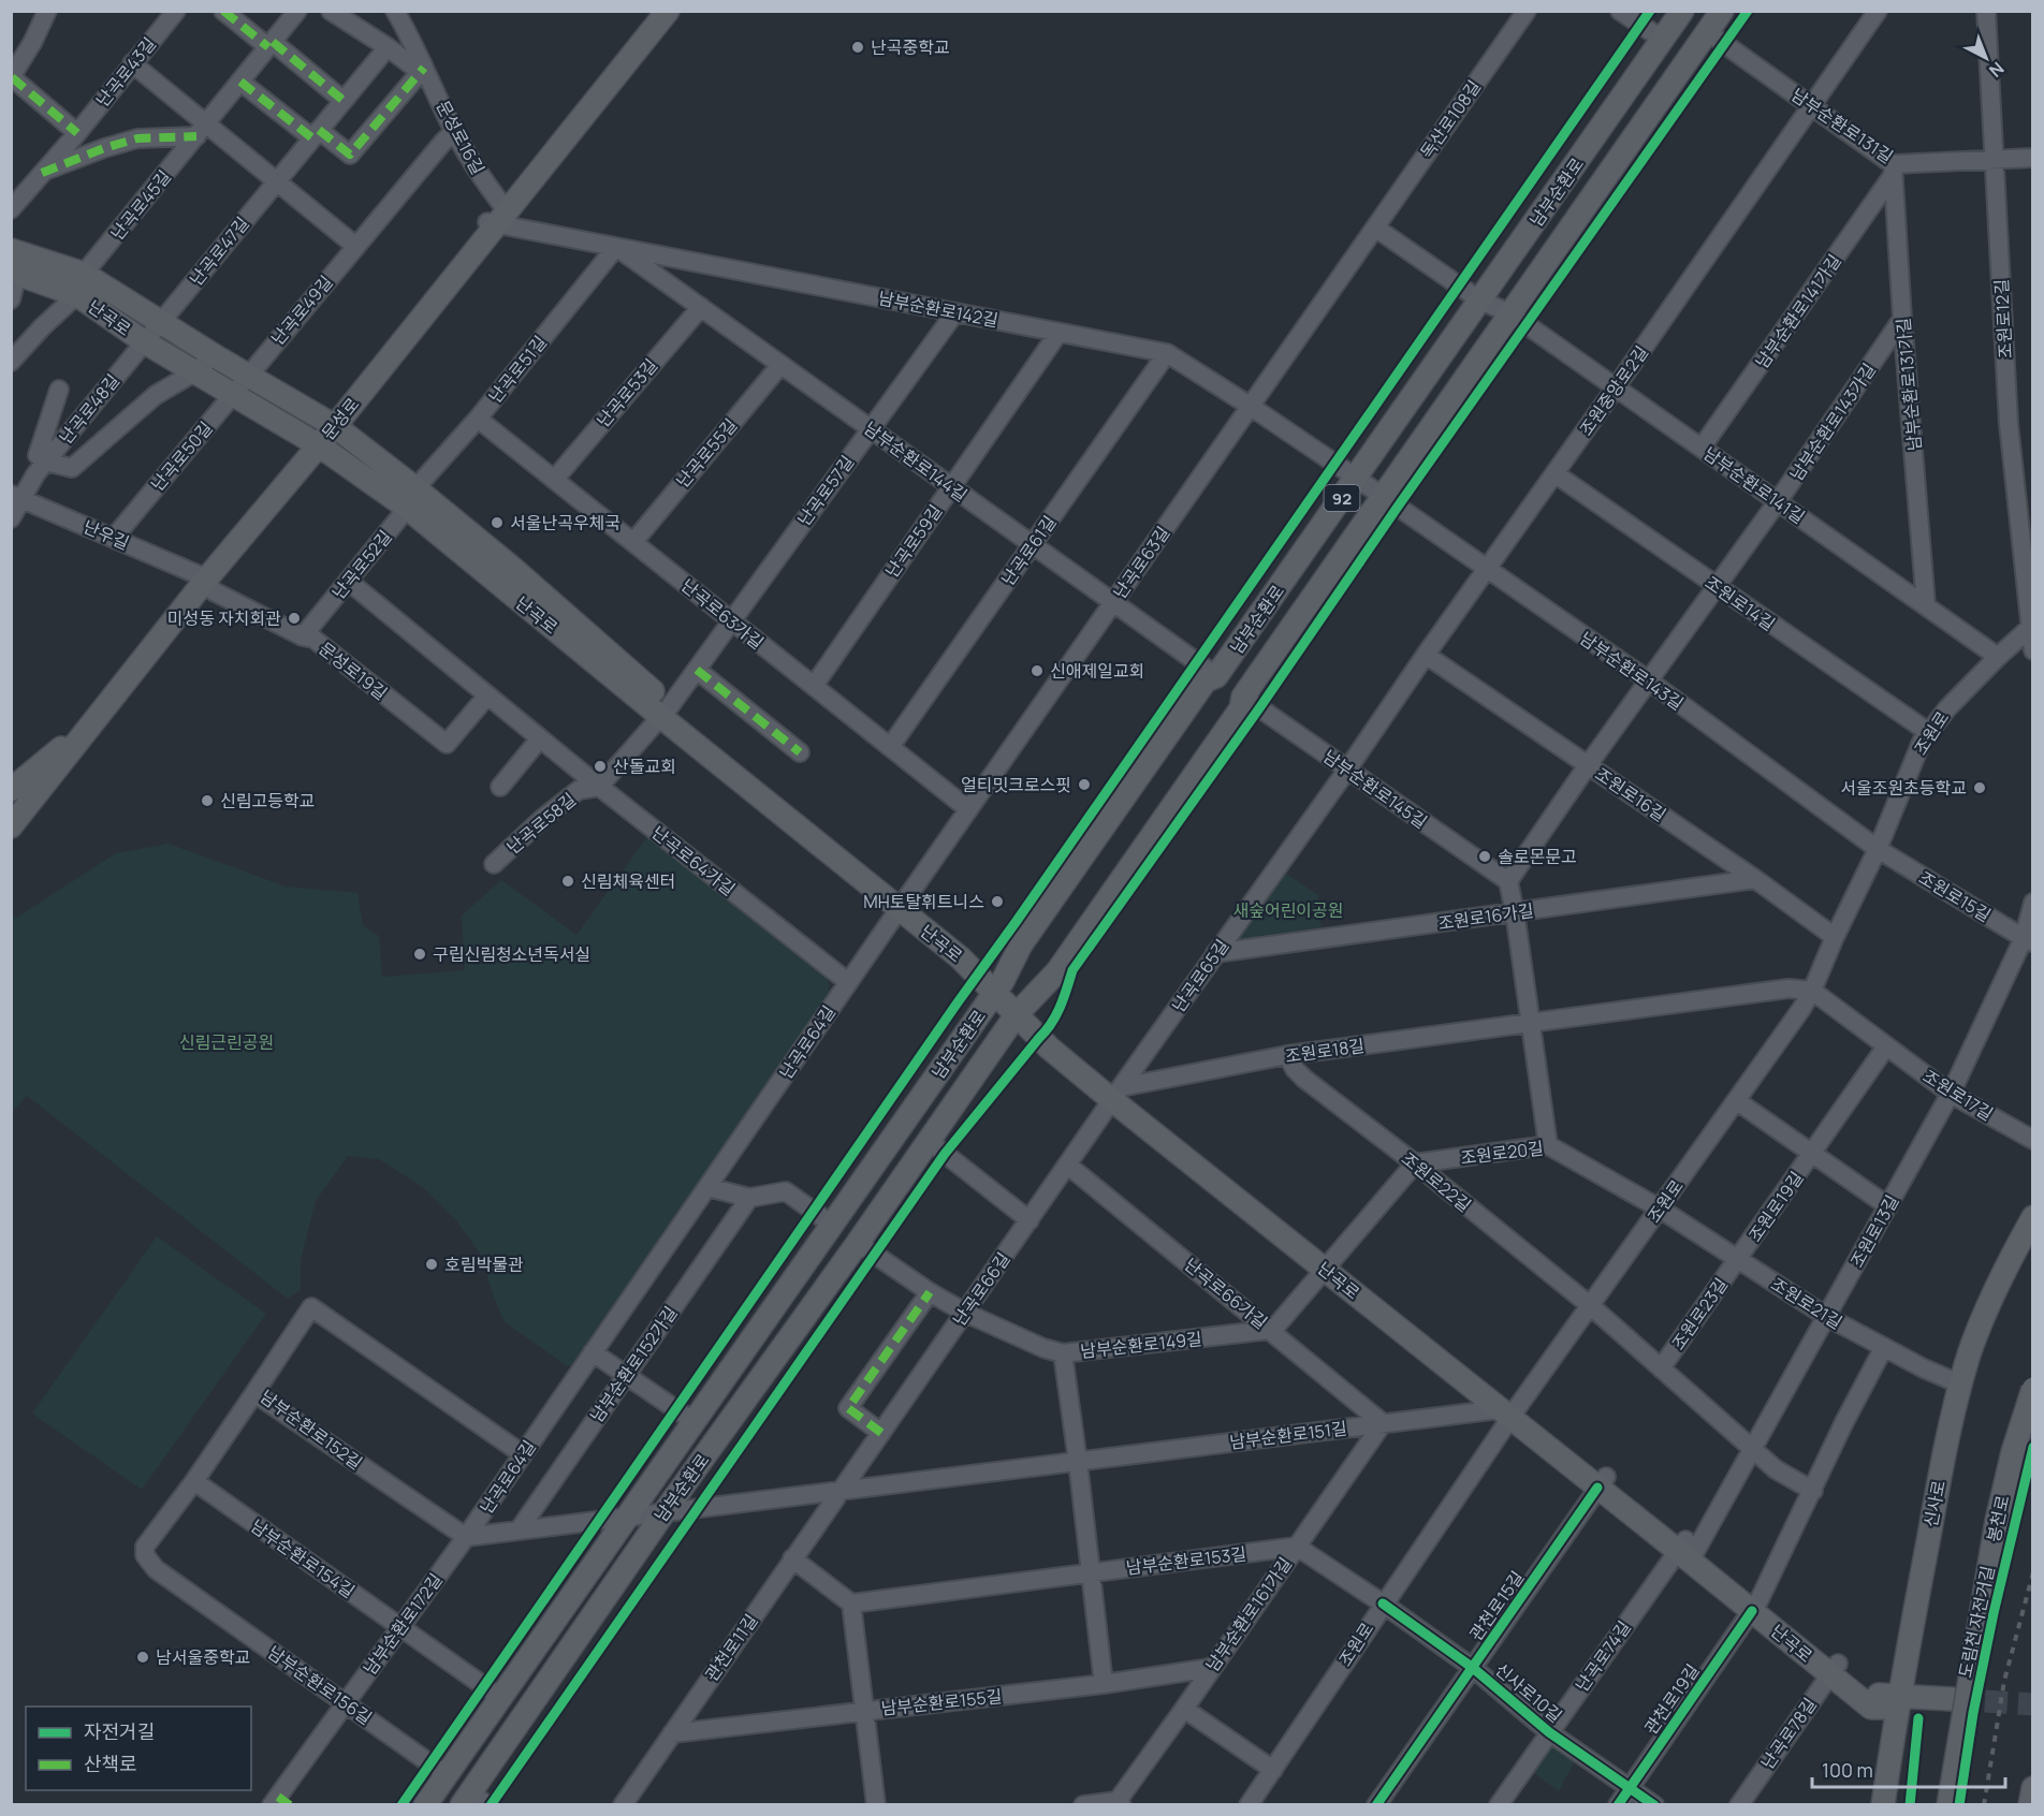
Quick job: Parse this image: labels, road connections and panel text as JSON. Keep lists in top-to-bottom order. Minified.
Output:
{"streets":{"main road":["남부순환로","난곡로","문성로","92","신사로","봉천로"],"street":["난곡로43길","독산로108길","남부순환로131길","문성로16길","난곡로45길","난곡로47길","남부순환로142길","난곡로49길","남부순환로141가길","조원로12길","난곡로51길","남부순환로131가길","조원중앙로2길","난곡로53길","난곡로48길","남부순환로143가길","난곡로55길","난곡로50길","남부순환로144길","남부순환로141길","난곡로57길","난우길","난곡로59길","난곡로61길","난곡로63길","난곡로52길","조원로14길","난곡로63가길","문성로19길","남부순환로143길","조원로","남부순환로145길","조원로16길","난곡로58길","난곡로64가길","조원로15길","조원로16가길","난곡로65길","난곡로64길","조원로18길","조원로17길","조원로20길","조원로22길","조원로19길","조원로13길","난곡로66길","난곡로66가길","조원로21길","조원로23길","남부순환로149길","남부순환로152가길","남부순환로152길","남부순환로151길","남부순환로154길","남부순환로153길","관천로15길","남부순환로161가길","남부순환로172길","관천로11길","난곡로74길","남부순환로156길","신사로10길","관천로19길","남부순환로155길","난곡로78길"],"cycle path":["도림천 자전거길"]},"crossings":[["독산로108길","남부순환로141길"],["독산로108길","난곡로63길"],["남부순환로131길","남부순환로"],["남부순환로131길","남부순환로141가길"],["남부순환로131길","조원로12길"],["남부순환로131길","남부순환로131가길"],["남부순환로131길","조원중앙로2길"],["문성로16길","남부순환로142길"],["문성로16길","난곡로49길"],["문성로16길","문성로"],["남부순환로","남부순환로142길"],["남부순환로","난곡로"],["남부순환로","남부순환로144길"],["남부순환로","남부순환로141길"],["남부순환로","남부순환로143길"],["남부순환로","남부순환로145길"],["남부순환로","남부순환로149길"],["남부순환로","남부순환로151길"],["남부순환로","남부순환로154길"],["남부순환로","남부순환로156길"],["난곡로45길","난곡로"],["난곡로47길","난곡로"],["난곡로47길","난곡로48길"],["남부순환로142길","난곡로51길"],["남부순환로142길","문성로"],["남부순환로142길","남부순환로144길"],["남부순환로142길","난곡로57길"],["남부순환로142길","난곡로59길"],["남부순환로142길","난곡로61길"],["남부순환로142길","난곡로63길"],["남부순환로142길","남부순환로143길"],["난곡로49길","난곡로"],["난곡로49길","난곡로50길"],["남부순환로141가길","남부순환로131가길"],["남부순환로141가길","남부순환로141길"],["난곡로","난곡로51길"],["난곡로","난곡로48길"],["난곡로","문성로"],["난곡로","난곡로50길"],["난곡로","난곡로57길"],["난곡로","난곡로63길"],["난곡로","난곡로52길"],["난곡로","조원로"],["난곡로","난곡로58길"],["난곡로","난곡로65길"],["난곡로","난곡로64길"],["난곡로","조원로18길"],["난곡로","조원로13길"],["난곡로","난곡로66길"],["난곡로","남부순환로151길"],["난곡로","신사로"],["난곡로","관천로15길"],["난곡로","난곡로74길"],["난곡로","관천로19길"],["난곡로","난곡로78길"],["조원로12길","조원로"],["난곡로51길","남부순환로144길"],["난곡로51길","난곡로52길"],["난곡로51길","난곡로63가길"],["남부순환로131가길","남부순환로143가길"],["남부순환로131가길","남부순환로141길"],["조원중앙로2길","남부순환로141길"],["조원중앙로2길","조원로14길"],["조원중앙로2길","남부순환로143길"],["조원중앙로2길","남부순환로145길"],["조원중앙로2길","조원로16길"],["조원중앙로2길","난곡로65길"],["난곡로53길","남부순환로144길"],["난곡로53길","난곡로63가길"],["난곡로48길","난우길"],["문성로","난우길"],["문성로","문성로19길"],["남부순환로143가길","남부순환로141길"],["남부순환로143가길","조원로14길"],["남부순환로143가길","남부순환로143길"],["남부순환로143가길","남부순환로145길"],["남부순환로143가길","조원로16길"],["난곡로55길","남부순환로144길"],["난곡로55길","난곡로63가길"],["난곡로50길","난우길"],["남부순환로144길","난곡로57길"],["남부순환로144길","난곡로59길"],["남부순환로144길","난곡로61길"],["남부순환로144길","난곡로63길"],["남부순환로141길","난곡로63길"],["남부순환로141길","조원로"],["난곡로57길","난곡로63가길"],["난곡로57길","난곡로58길"],["난우길","문성로19길"],["난곡로59길","난곡로63가길"],["난곡로61길","난곡로63가길"],["난곡로63길","난곡로63가길"],["난곡로63길","난곡로64길"],["난곡로52길","문성로19길"],["난곡로52길","난곡로64가길"],["조원로14길","조원로"],["문성로19길","난곡로64가길"],["남부순환로143길","조원로"],["남부순환로143길","조원로15길"],["조원로","조원로16길"],["조원로","조원로15길"],["조원로","조원로18길"],["조원로","조원로17길"],["조원로","조원로20길"],["조원로","조원로22길"],["조원로","조원로19길"],["조원로","조원로21길"],["조원로","조원로23길"],["조원로","남부순환로151길"],["조원로","신사로10길"],["남부순환로145길","난곡로65길"],["조원로16길","조원로16가길"],["난곡로58길","난곡로64가길"],["난곡로64가길","난곡로64길"],["조원로15길","조원로13길"],["조원로16가길","난곡로65길"],["난곡로65길","조원로18길"],["난곡로65길","난곡로66길"],["난곡로64길","남부순환로152길"],["난곡로64길","남부순환로172길"],["조원로18길","조원로17길"],["조원로18길","조원로22길"],["조원로18길","난곡로66길"],["조원로17길","조원로13길"],["조원로20길","조원로22길"],["조원로20길","조원로21길"],["조원로22길","조원로23길"],["조원로19길","조원로13길"],["조원로19길","조원로21길"],["조원로19길","조원로23길"],["조원로13길","조원로21길"],["조원로13길","조원로23길"],["조원로13길","난곡로74길"],["난곡로66길","난곡로66가길"],["난곡로66길","남부순환로149길"],["난곡로66길","남부순환로151길"],["난곡로66길","관천로11길"],["난곡로66가길","남부순환로149길"],["난곡로66가길","남부순환로151길"],["난곡로66가길","남부순환로161가길"],["조원로21길","조원로23길"],["조원로21길","신사로"],["조원로21길","관천로19길"],["조원로23길","관천로19길"],["남부순환로152길","남부순환로172길"],["남부순환로151길","남부순환로161가길"],["남부순환로151길","관천로11길"],["남부순환로154길","남부순환로172길"],["남부순환로154길","남부순환로156길"],["남부순환로153길","남부순환로161가길"],["관천로15길","신사로10길"],["남부순환로161가길","남부순환로155길"],["남부순환로172길","남부순환로156길"],["관천로11길","남부순환로155길"],["난곡로74길","신사로10길"],["신사로10길","관천로19길"]],"parks":["새숲어린이공원","신림근린공원"],"places":["난곡중학교","서울난곡우체국","미성동 자치회관","신애제일교회","산돌교회","얼티밋크로스핏","서울조원초등학교","신림고등학교","솔로몬문고","신림체육센터","MH토탈휘트니스","구립신림청소년독서실","호림박물관","남서울중학교"],"legend":["자전거길","산책로"],"scale_bar":"100 m","north":"bottom right"}
